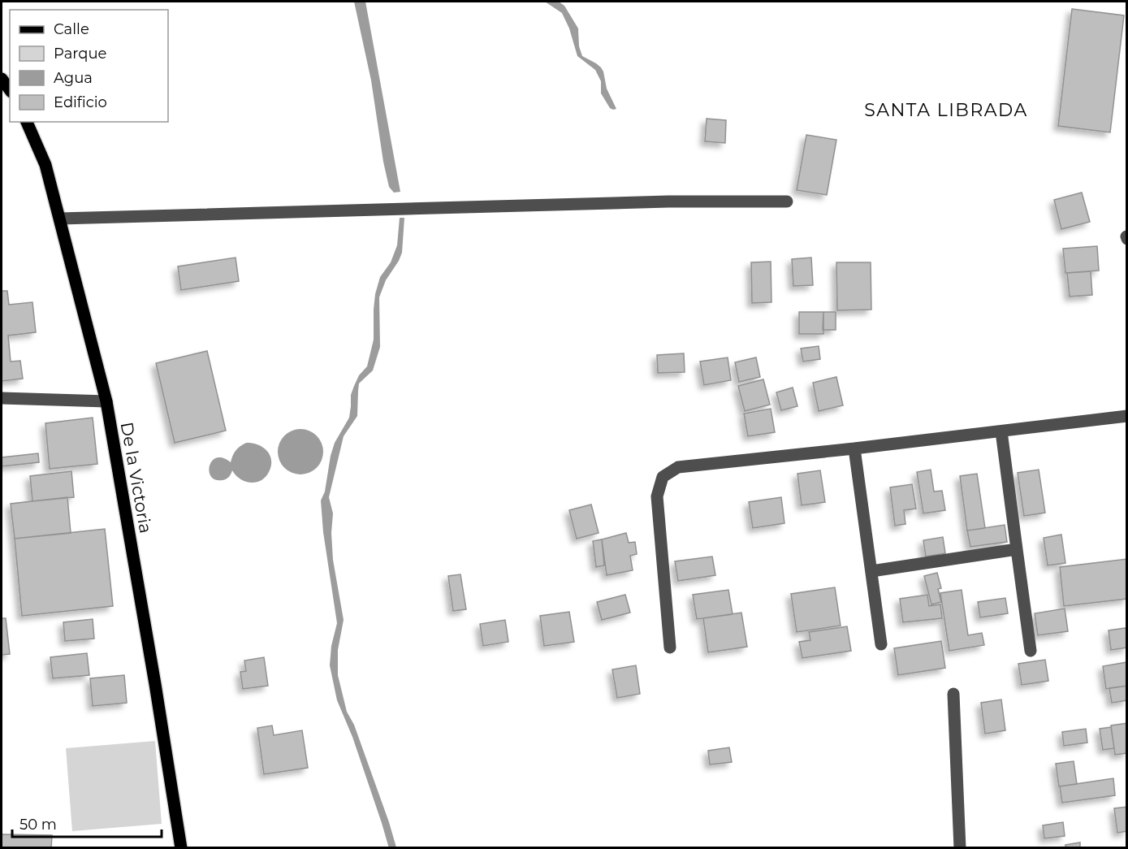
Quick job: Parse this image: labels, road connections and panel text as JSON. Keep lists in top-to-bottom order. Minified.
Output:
{"streets":{"main road":["De la Victoria"]},"districts":["SANTA LIBRADA"],"legend":["Calle","Parque","Agua","Edificio"],"scale_bar":"50 m"}
